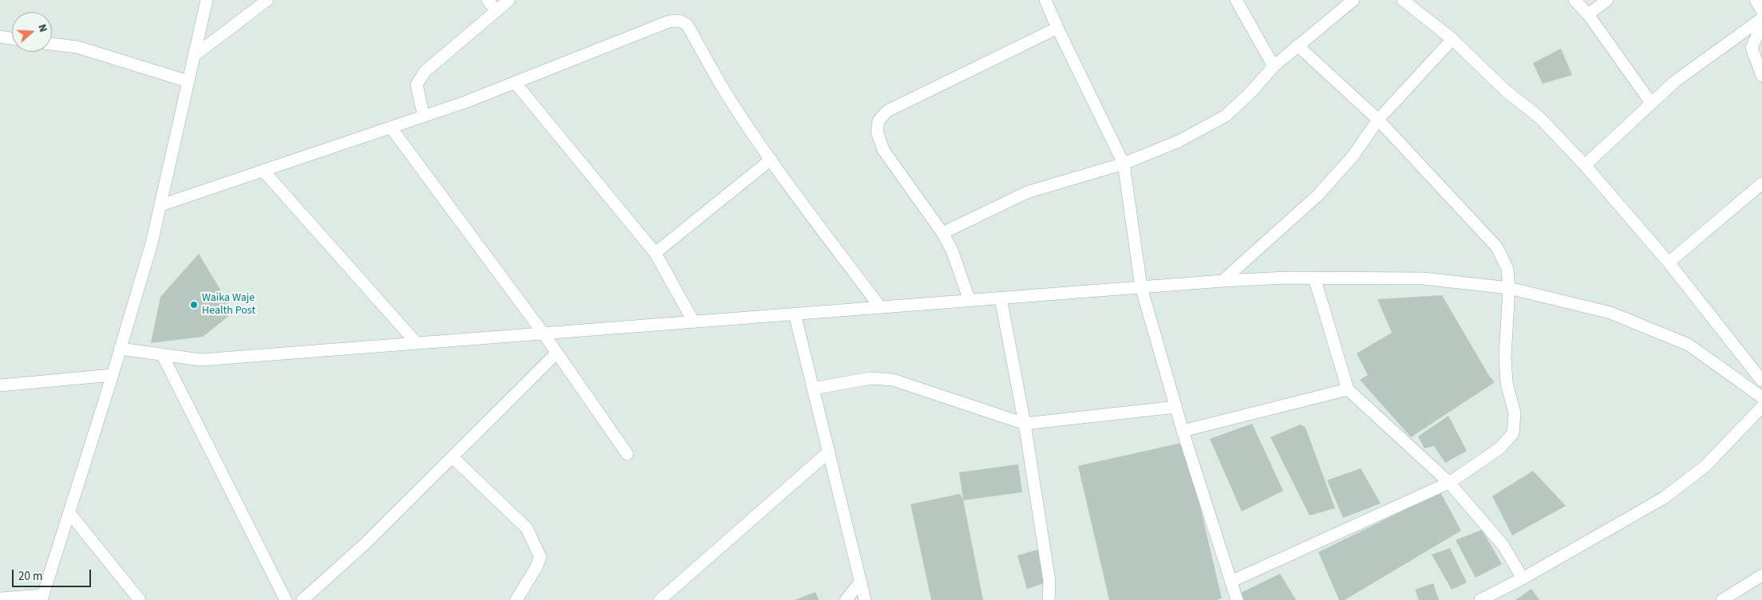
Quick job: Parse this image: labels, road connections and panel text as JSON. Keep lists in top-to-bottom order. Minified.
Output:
{"places":["Waika Waje Health Post"],"scale_bar":"20 m","north":"right"}
